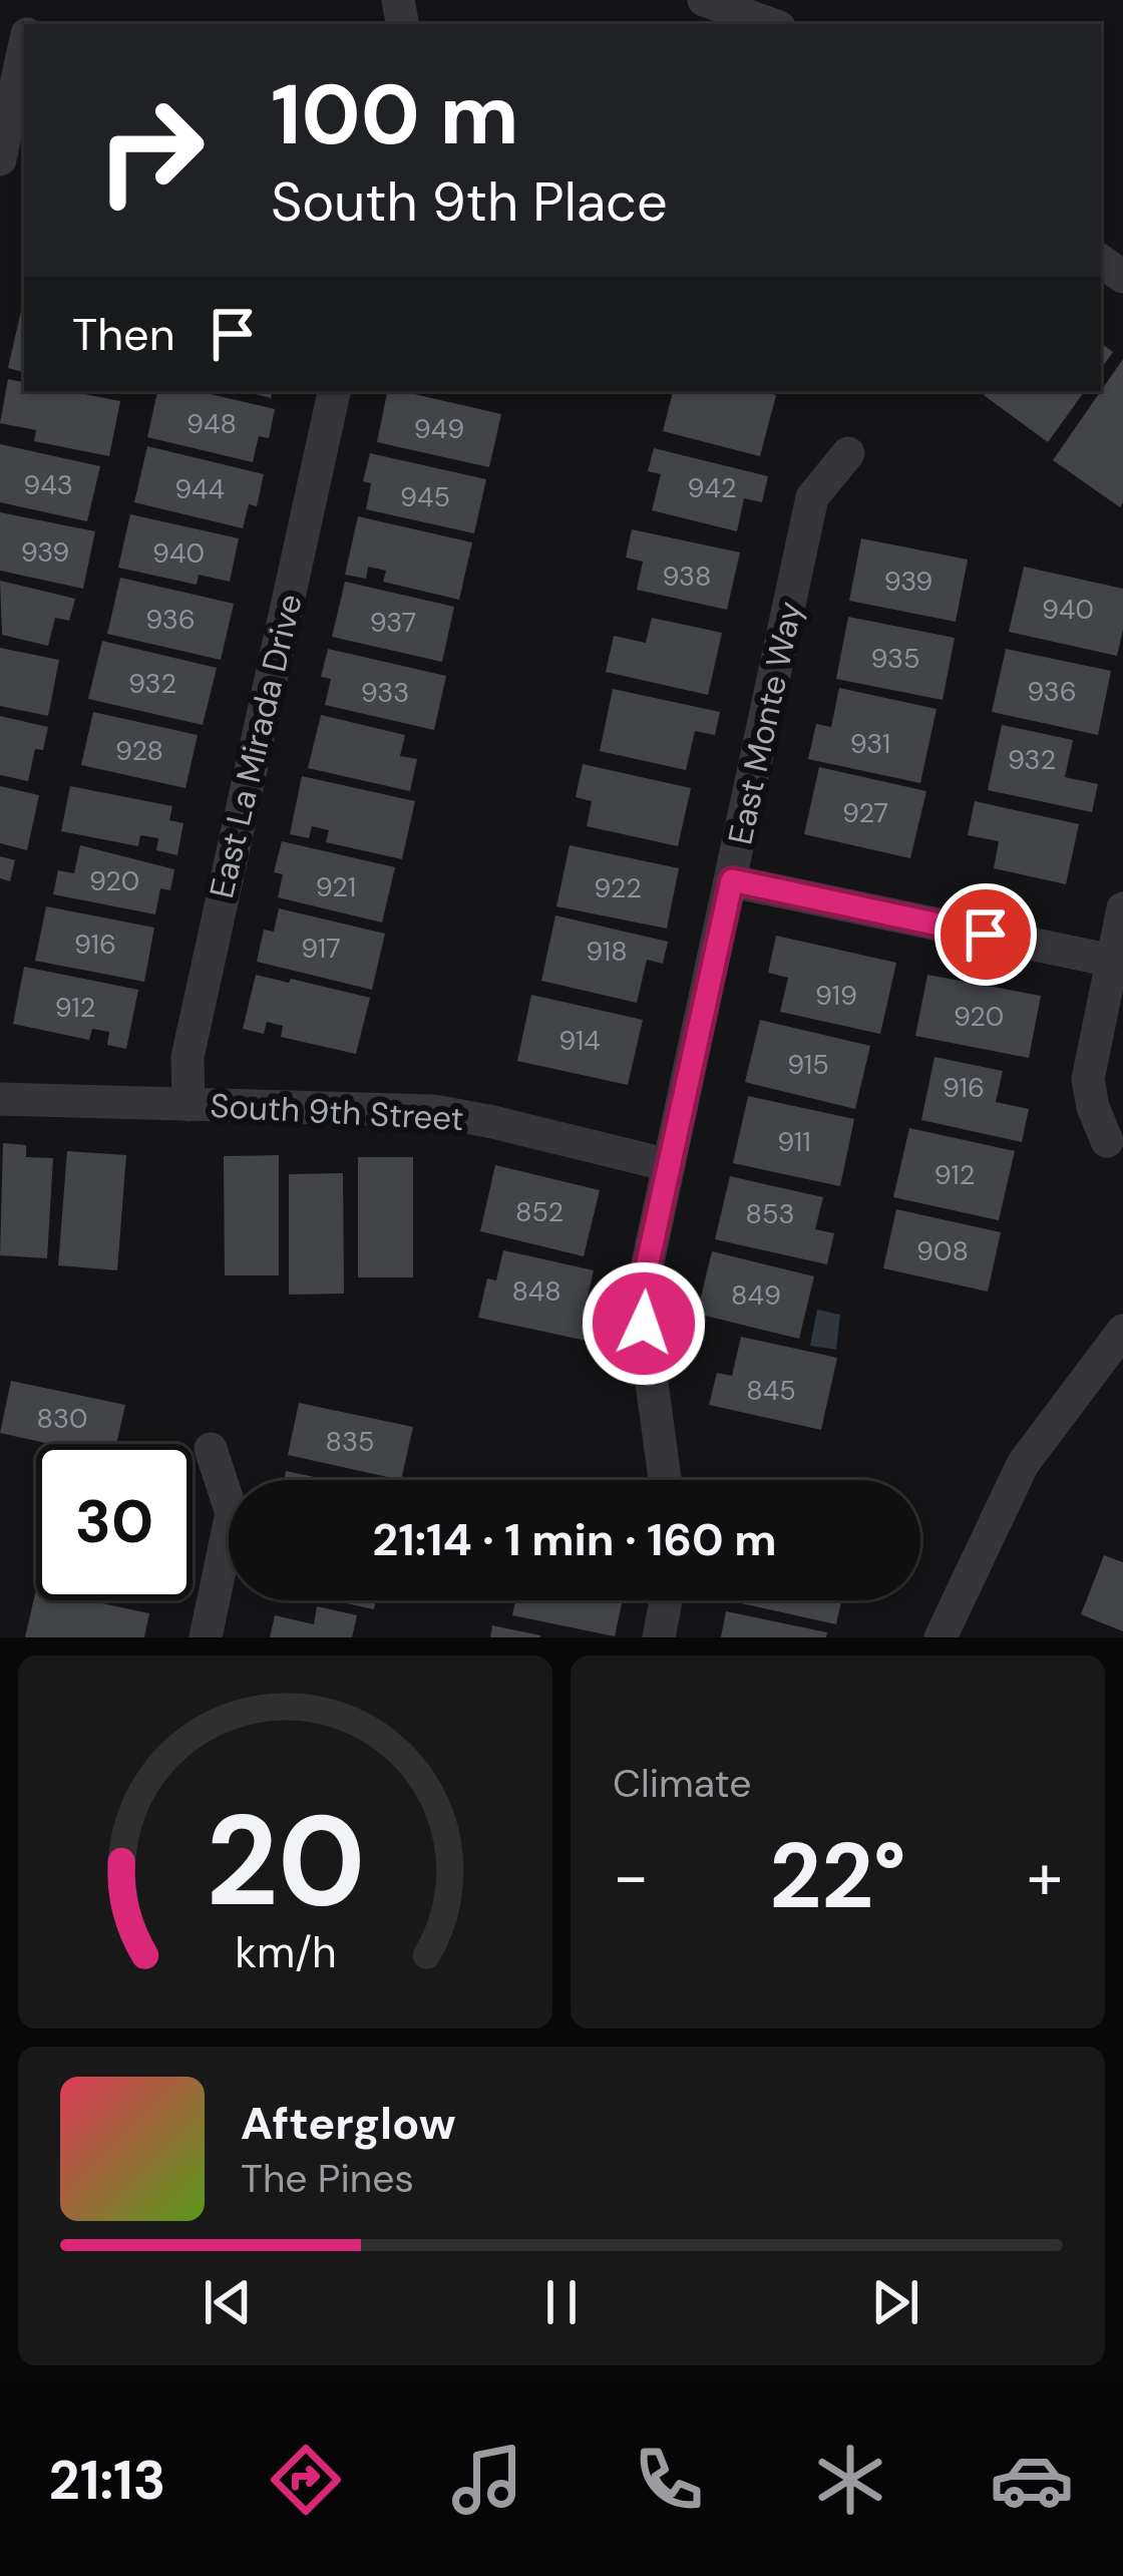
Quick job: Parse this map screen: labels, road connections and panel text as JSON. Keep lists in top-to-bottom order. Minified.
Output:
{"streets":{"street":["East Monte Way","East La Mirada Drive","South 9th Street"]},"crossings":[["East Monte Way","South 9th Street"],["East La Mirada Drive","South 9th Street"]],"house_numbers":["948","949","943","942","944","945","939","940","938","939","940","936","937","935","932","936","933","931","928","932","927","920","921","922","916","917","918","919","912","920","914","915","916","911","912","852","853","908","848","849","845","830","835"],"page":{"turn":["100 m","South 9th Place"],"then":"Then","limit":"30","trip":"21:14 · 1 min · 160 m","tile":"Climate","heat":["−","22°","+"],"song":["Afterglow","The Pines"],"tabs":"21:13","gauge":["20","km/h"]}}
